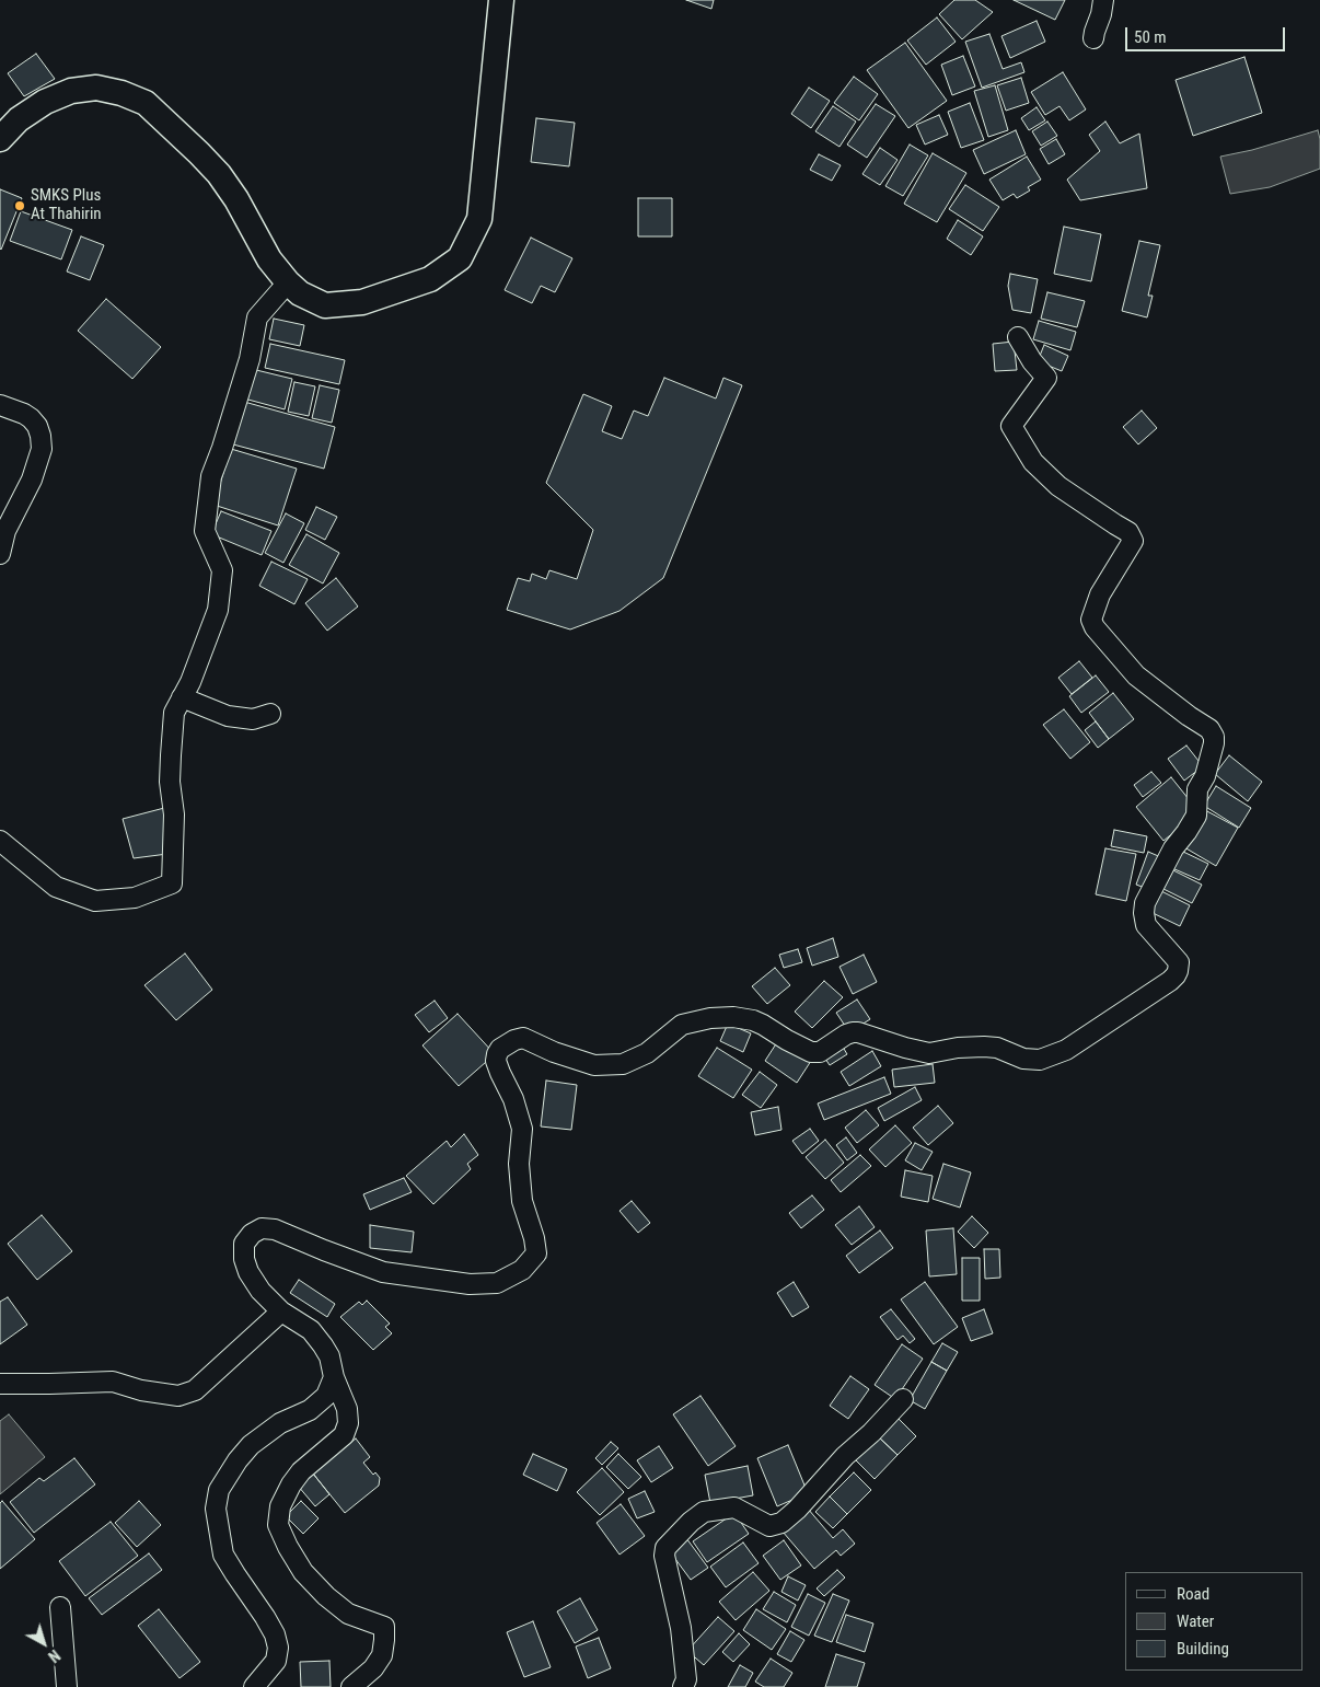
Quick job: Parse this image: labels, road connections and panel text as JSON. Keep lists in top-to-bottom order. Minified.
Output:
{"places":["SMKS Plus At Thahirin"],"legend":["Road","Water","Building"],"scale_bar":"50 m","north":"bottom right"}
